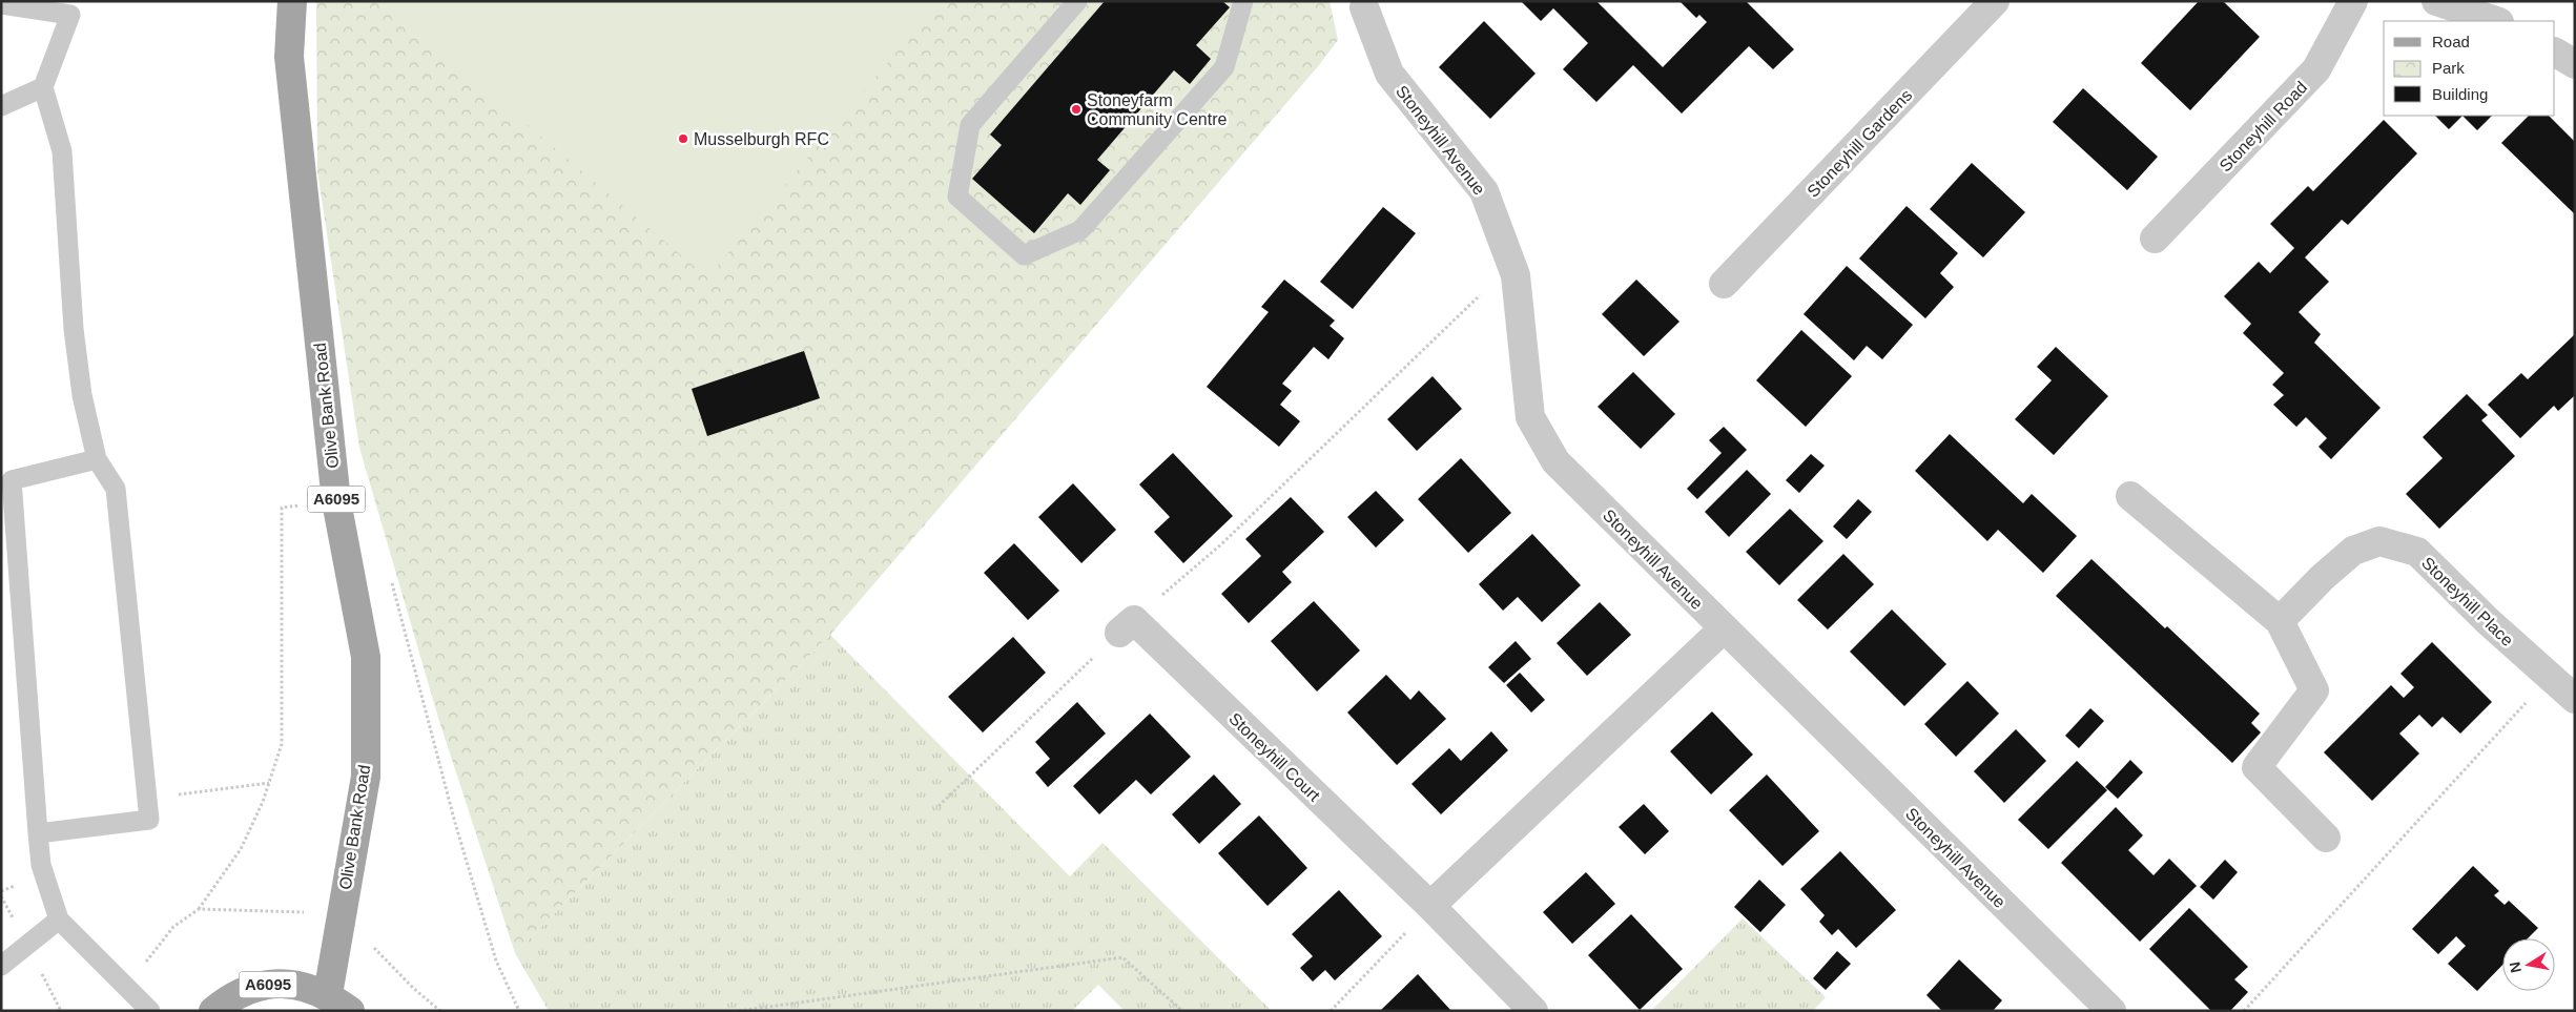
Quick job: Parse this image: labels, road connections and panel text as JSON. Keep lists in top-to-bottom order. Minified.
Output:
{"streets":{"main road":["Olive Bank Road","A6095"],"street":["Stoneyhill Road","Stoneyhill Avenue","Stoneyhill Gardens","Stoneyhill Place","Stoneyhill Court"]},"crossings":[["Olive Bank Road","A6095"]],"places":["Stoneyfarm Community Centre","Musselburgh RFC"],"legend":["Road","Park","Building"],"north":"left"}
